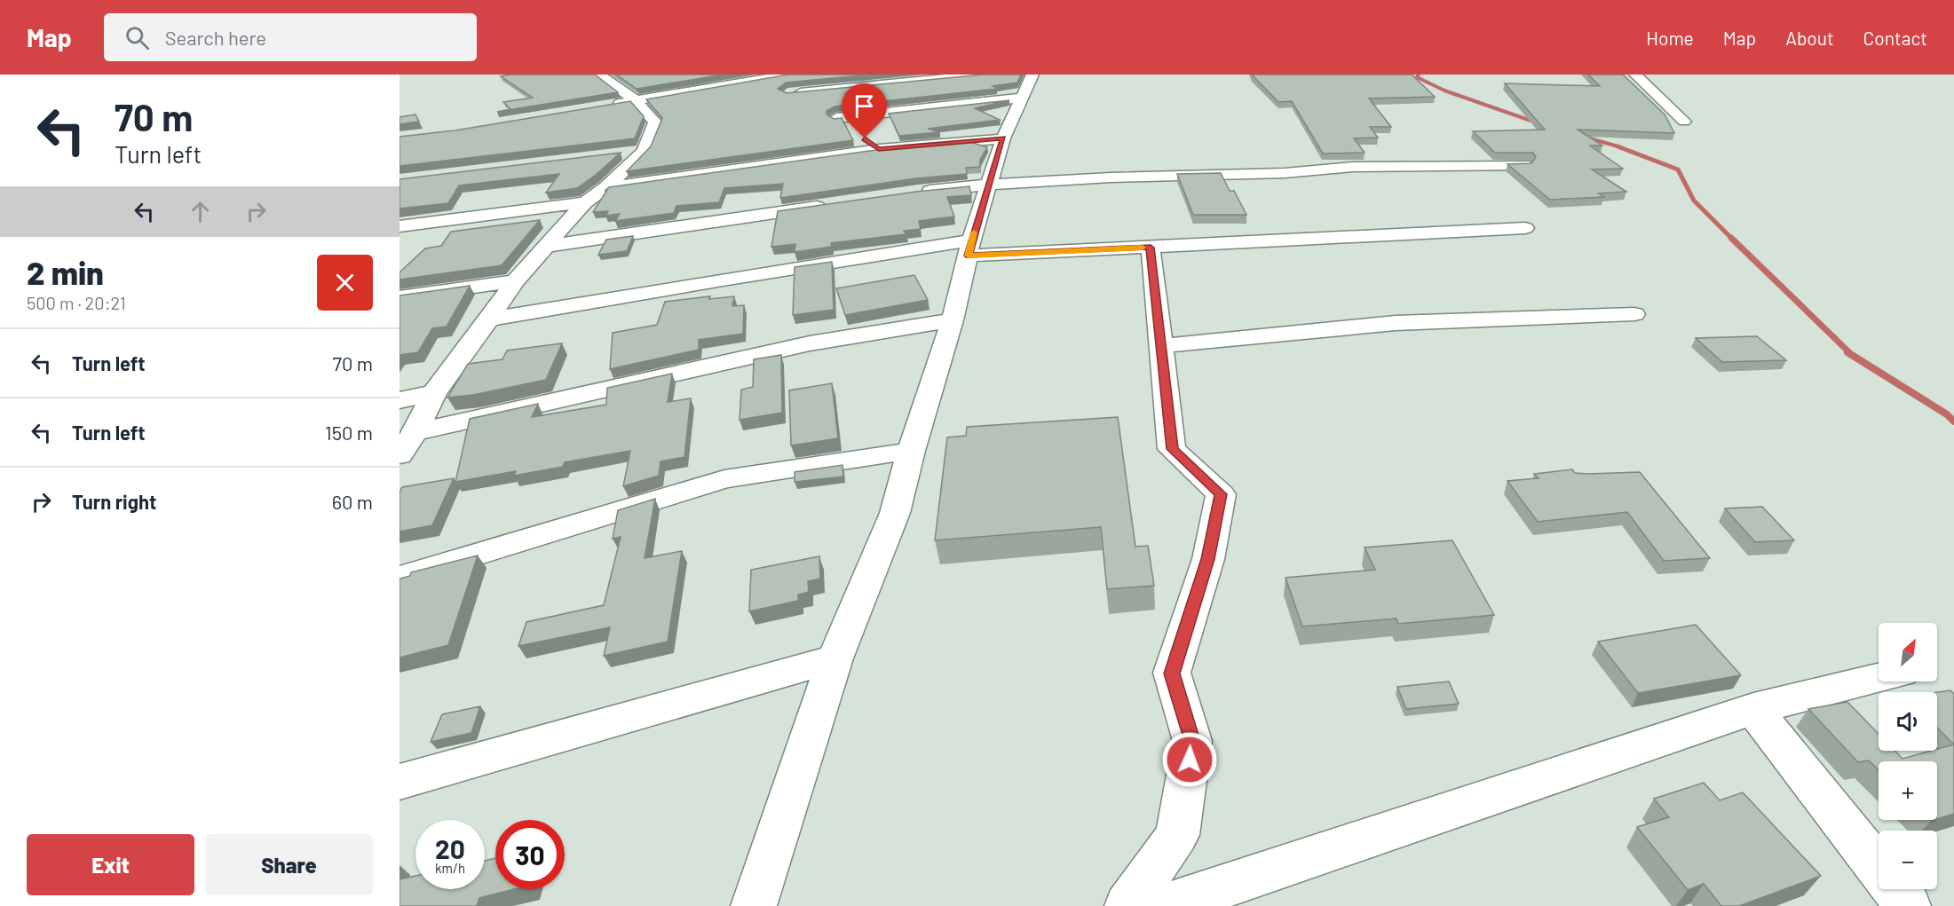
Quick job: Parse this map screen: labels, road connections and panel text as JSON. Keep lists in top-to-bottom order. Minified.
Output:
{"north":"top right","page":{"header":"Map","search":"Search here","nav":["Home","Map","About","Contact"],"turn":["70 m","Turn left"],"heading":["2 min","500 m · 20:21"],"list":[{"name":"Turn left","value":"70 m"},{"name":"Turn left","value":"150 m"},{"name":"Turn right","value":"60 m"}],"map_buttons":["+","−"],"speed":"20 km/h","limit":"30","buttons":["Exit","Share"]}}
